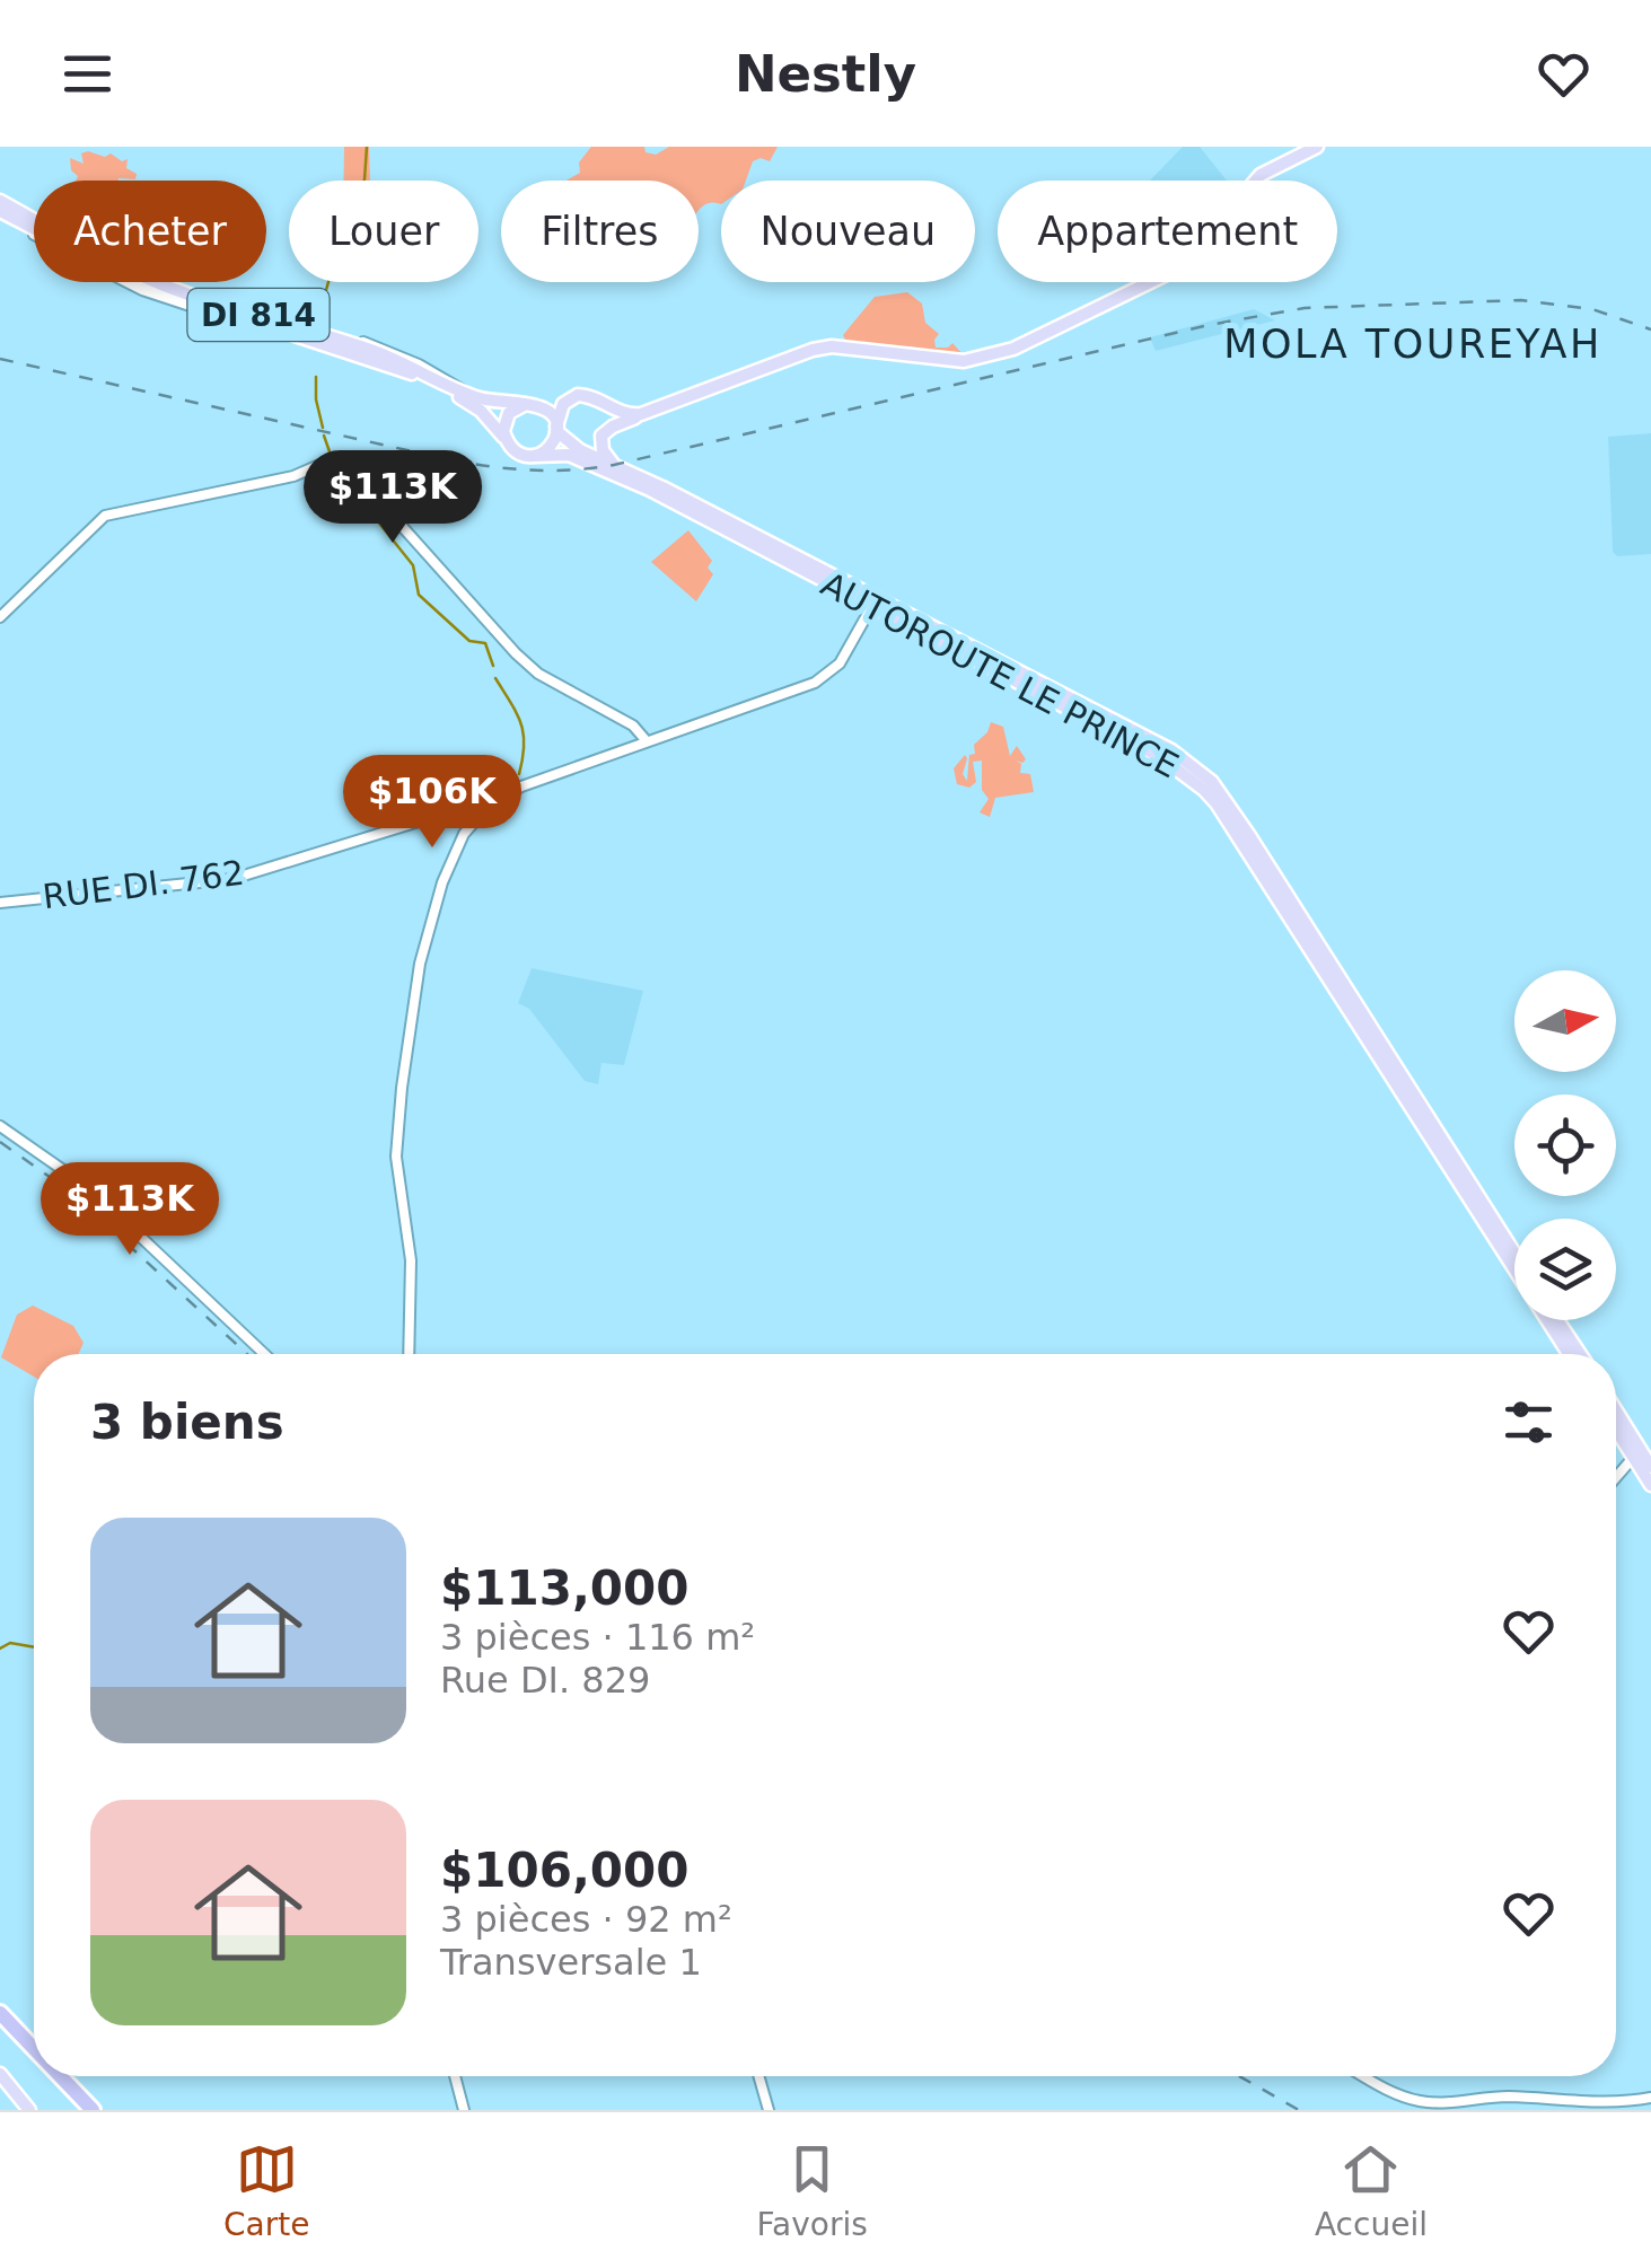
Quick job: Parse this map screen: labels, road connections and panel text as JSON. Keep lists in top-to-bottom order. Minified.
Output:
{"streets":{"main road":["DI 814","AUTOROUTE LE PRINCE"],"street":["RUE DI. 762"]},"crossings":[["DI 814","AUTOROUTE LE PRINCE"]],"districts":["MOLA TOUREYAH"],"north":"right","page":{"header":"Nestly","chip":["Acheter","Louer","Filtres","Nouveau","Appartement"],"price":["$113K","$106K","$113K"],"heading":"3 biens","list":[{"name":"$113,000","note":"3 pièces · 116 m² · Rue DI. 829"},{"name":"$106,000","note":"3 pièces · 92 m² · Transversale 1"}],"tabs":["Carte","Favoris","Accueil"]}}
